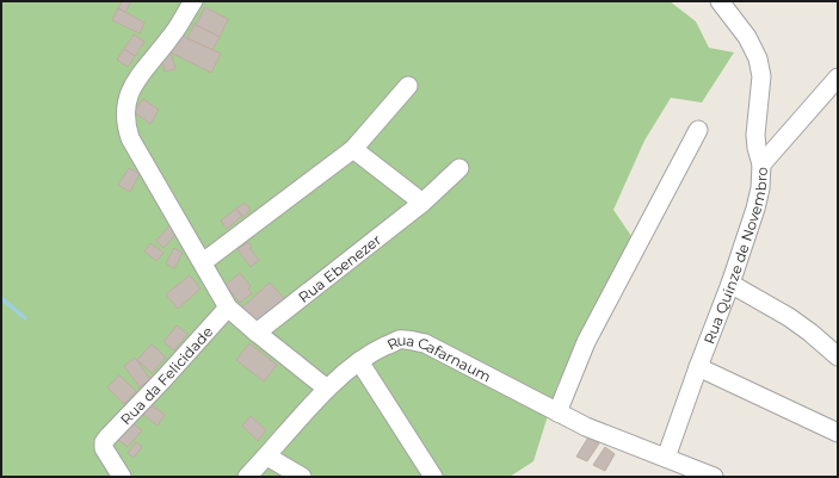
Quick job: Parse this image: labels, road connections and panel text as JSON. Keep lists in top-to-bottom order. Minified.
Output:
{"streets":{"street":["Rua Quinze de Novembro","Rua Ebenezer","Rua Cafarnaum","Rua da Felicidade"]},"crossings":[["Rua Quinze de Novembro","Rua Cafarnaum"]]}
